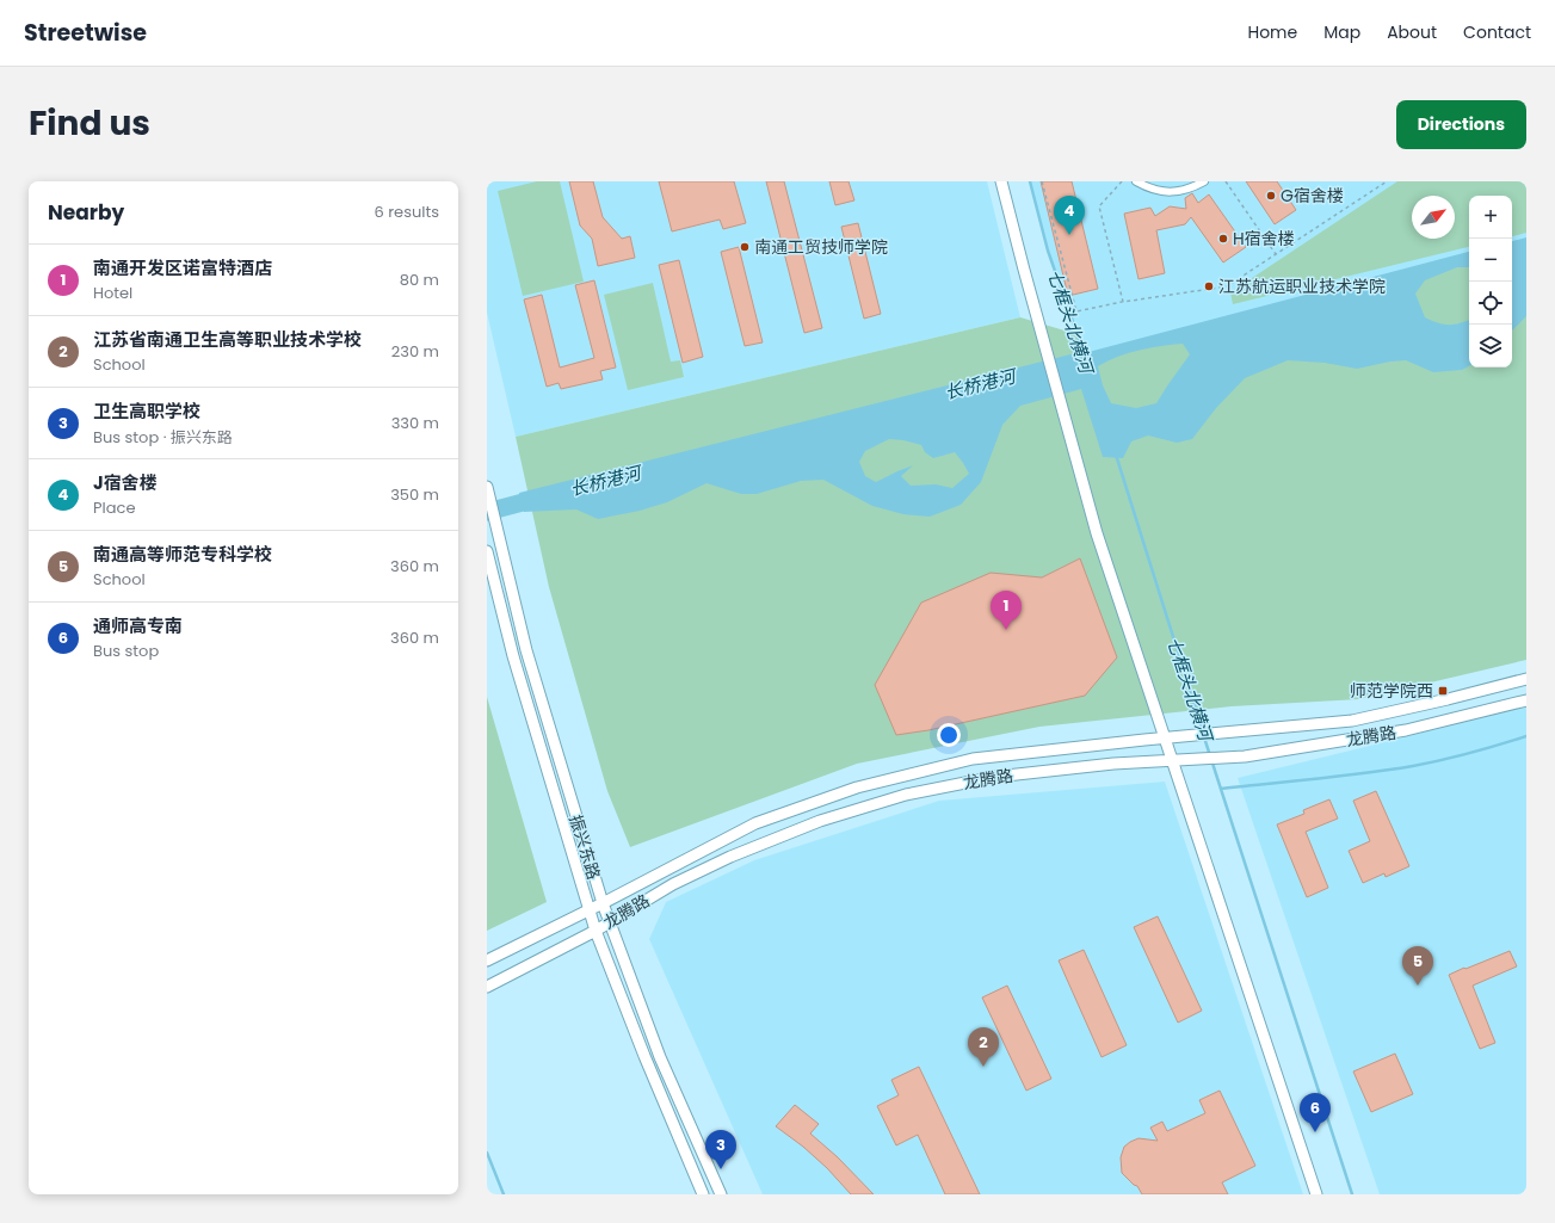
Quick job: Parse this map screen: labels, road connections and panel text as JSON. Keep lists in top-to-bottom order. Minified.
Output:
{"streets":{"main road":["龙腾路","振兴东路"]},"crossings":[["龙腾路","振兴东路"]],"water":["七框头北横河","长桥港河"],"places":{"other":["G宿舍楼","H宿舍楼","南通工贸技师学院","江苏航运职业技术学院"],"transit":["师范学院西"]},"north":"top right","page":{"header":"Streetwise","nav":["Home","Map","About","Contact"],"title":"Find us","buttons":"Directions","heading":["Nearby","6 results"],"map_buttons":["+","−"],"pins":["4","1","5","2","6","3"],"list":[{"mark":"1","name":"南通开发区诺富特酒店","note":"Hotel","value":"80 m"},{"mark":"2","name":"江苏省南通卫生高等职业技术学校","note":"School","value":"230 m"},{"mark":"3","name":"卫生高职学校","note":"Bus stop · 振兴东路","value":"330 m"},{"mark":"4","name":"J宿舍楼","note":"Place","value":"350 m"},{"mark":"5","name":"南通高等师范专科学校","note":"School","value":"360 m"},{"mark":"6","name":"通师高专南","note":"Bus stop","value":"360 m"}]}}
